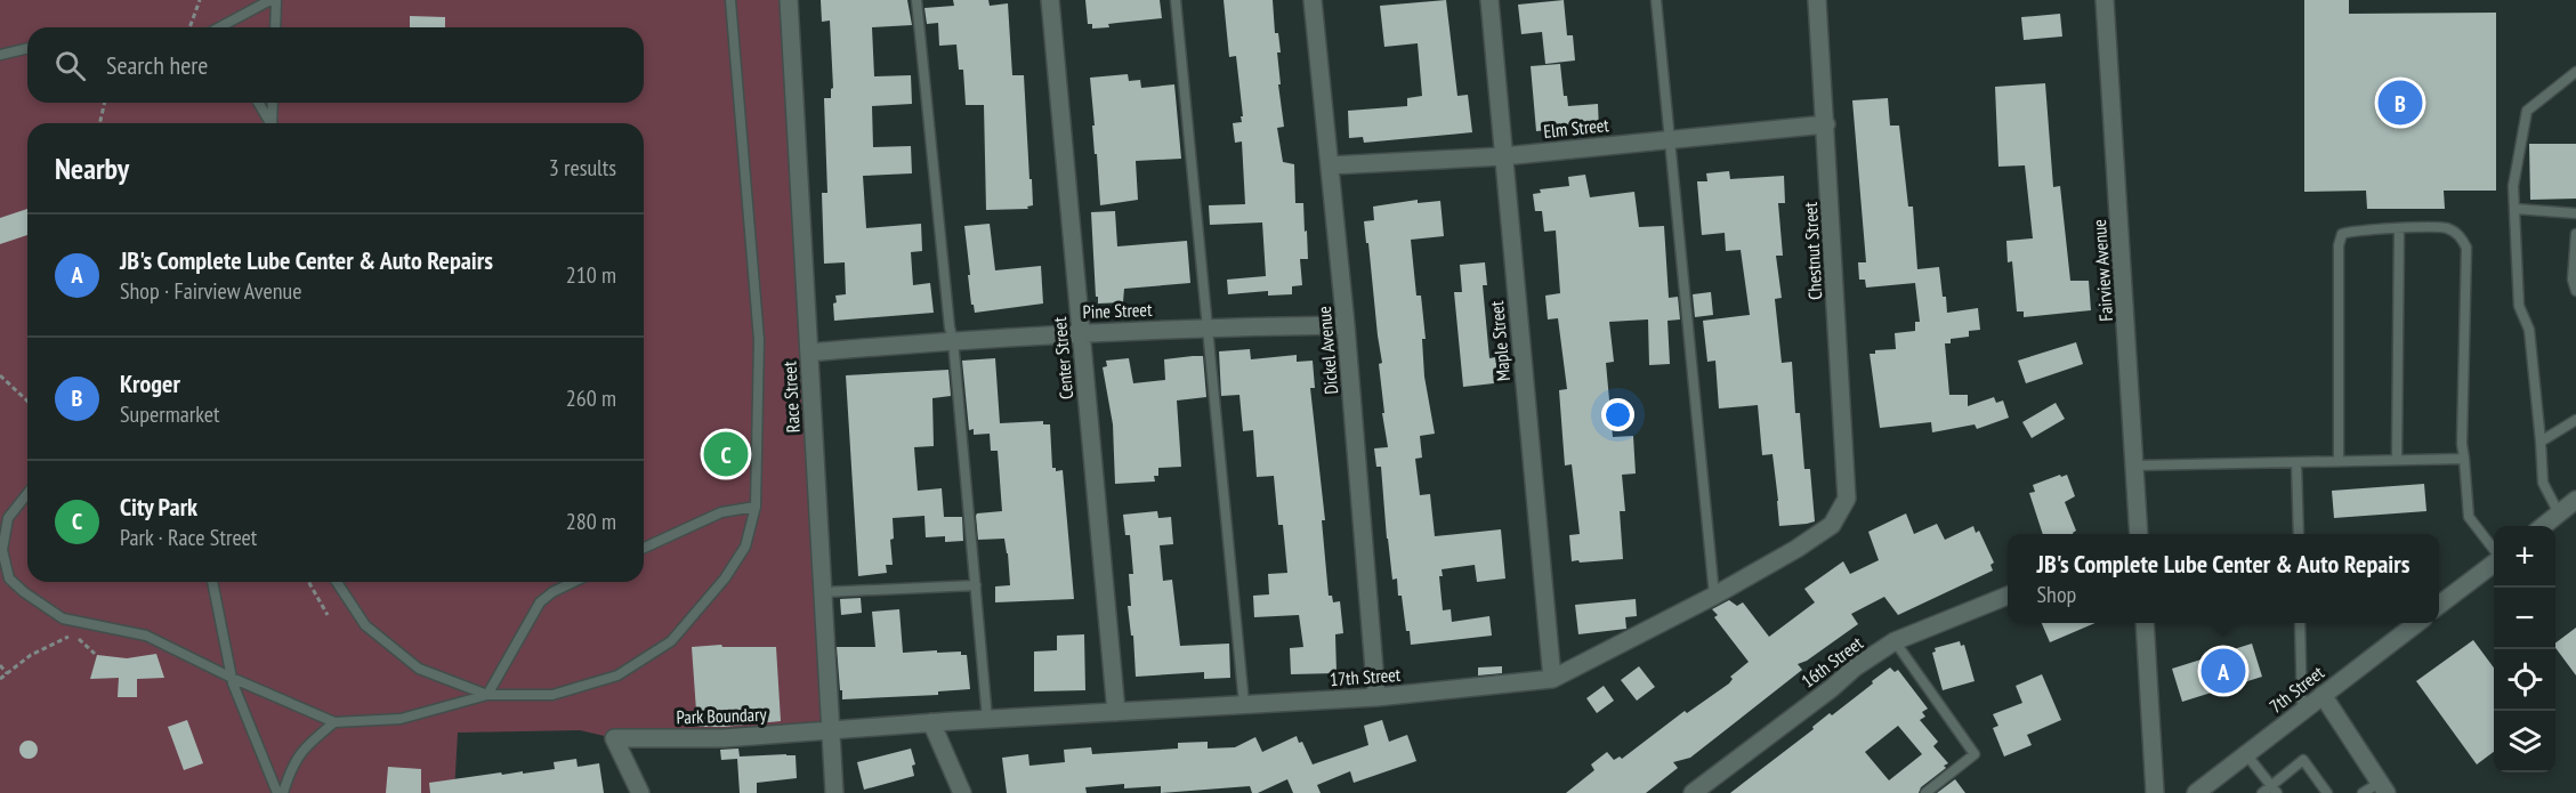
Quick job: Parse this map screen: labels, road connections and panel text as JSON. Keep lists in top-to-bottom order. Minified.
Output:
{"streets":{"street":["Elm Street","Chestnut Street","Fairview Avenue","Pine Street","Maple Street","Dickel Avenue","Center Street","Race Street","16th Street","17th Street","7th Street","Park Boundary"]},"crossings":[["Elm Street","Chestnut Street"],["Elm Street","Maple Street"],["Elm Street","Dickel Avenue"],["Chestnut Street","17th Street"],["Pine Street","Dickel Avenue"],["Pine Street","Center Street"],["Pine Street","Race Street"],["Maple Street","17th Street"],["Dickel Avenue","17th Street"],["Center Street","17th Street"],["Race Street","17th Street"],["Race Street","Park Boundary"],["17th Street","Park Boundary"]],"page":{"search":"Search here","pins":["B","C","A"],"heading":["Nearby","3 results"],"list":[{"mark":"A","name":"JB's Complete Lube Center & Auto Repairs","note":"Shop · Fairview Avenue","value":"210 m"},{"mark":"B","name":"Kroger","note":"Supermarket","value":"260 m"},{"mark":"C","name":"City Park","note":"Park · Race Street","value":"280 m"}],"map_buttons":["+","−"],"popup":["JB's Complete Lube Center & Auto Repairs","Shop"]}}
